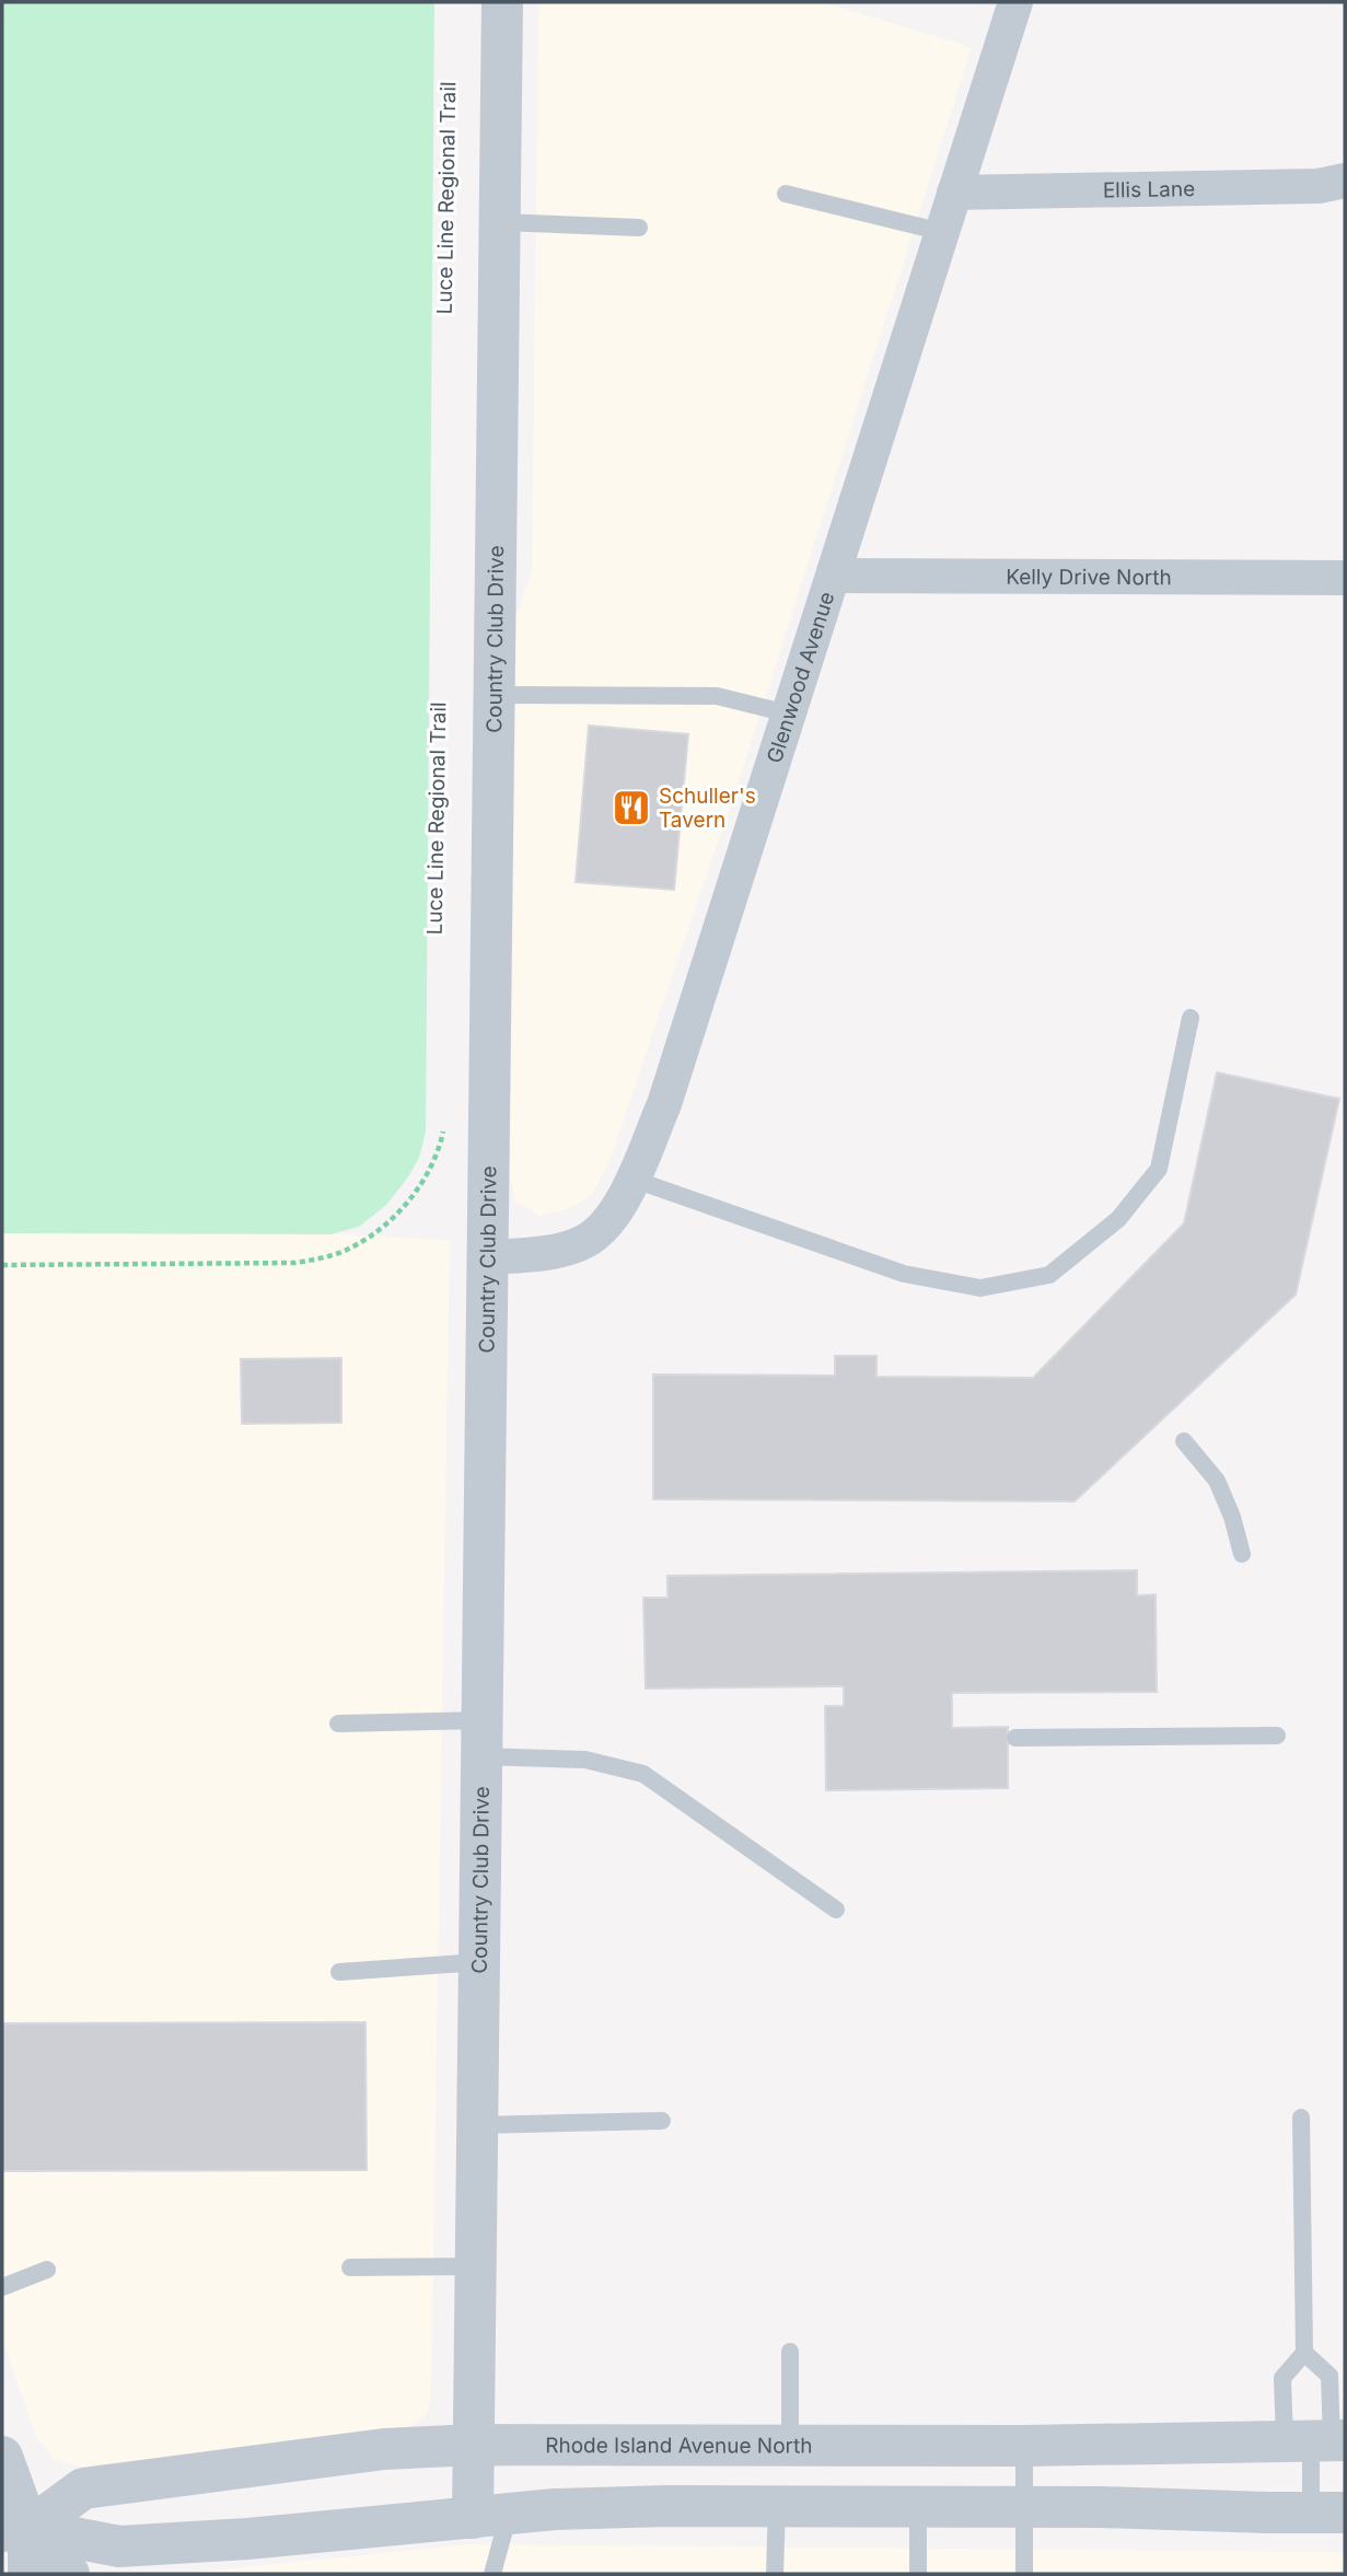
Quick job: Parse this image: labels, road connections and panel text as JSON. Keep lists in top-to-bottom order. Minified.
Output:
{"streets":{"street":["Ellis Lane","Kelly Drive North","Country Club Drive","Glenwood Avenue","Rhode Island Avenue North"]},"crossings":[["Ellis Lane","Glenwood Avenue"],["Kelly Drive North","Glenwood Avenue"],["Country Club Drive","Glenwood Avenue"],["Country Club Drive","Rhode Island Avenue North"]],"places":{"restaurant":["Schuller's Tavern"]}}
